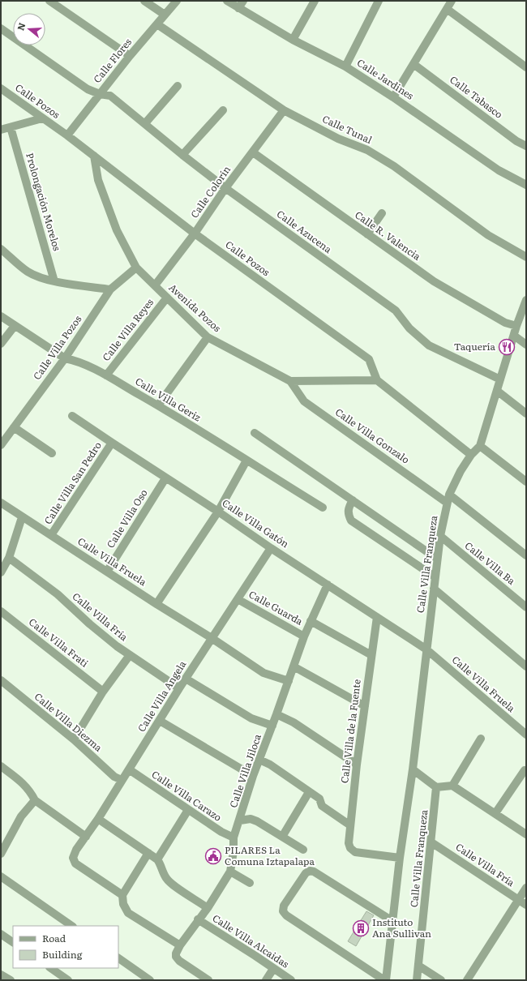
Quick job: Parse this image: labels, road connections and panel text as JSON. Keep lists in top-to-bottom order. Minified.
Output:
{"streets":{"street":["Calle Flores","Calle Jardines","Calle Tabasco","Calle Pozos","Calle Tunal","Calle Colorín","Prolongación Morelos","Calle Azucena","Calle R. Valencia","Avenida Pozos","Calle Villa Reyes","Calle Villa Pozos","Calle Villa Geriz","Calle Villa Gonzalo","Calle Villa San Pedro","Calle Villa Oso","Calle Villa Gatón","Calle Villa Fruela","Calle Villa Ba","Calle Villa Franqueza","Calle Guarda","Calle Villa Fría","Calle Villa Frati","Calle Villa Angela","Calle Villa Diezma","Calle Villa de la Fuente","Calle Villa Jiloca","Calle Villa Carazo","Calle Villa Alcaidas"]},"crossings":[["Calle Flores","Calle Pozos"],["Calle Flores","Calle Tunal"],["Calle Flores","Calle Azucena"],["Calle Pozos","Calle Colorín"],["Calle Pozos","Avenida Pozos"],["Calle Tunal","Calle Colorín"],["Calle Colorín","Calle Azucena"],["Calle Colorín","Calle R. Valencia"],["Calle Colorín","Avenida Pozos"],["Calle Azucena","Calle Villa Franqueza"],["Calle R. Valencia","Calle Villa Franqueza"],["Avenida Pozos","Calle Villa Reyes"],["Avenida Pozos","Calle Villa Pozos"],["Avenida Pozos","Calle Villa Gonzalo"],["Calle Villa Reyes","Calle Villa Geriz"],["Calle Villa Pozos","Calle Villa Geriz"],["Calle Villa Gonzalo","Calle Villa Franqueza"],["Calle Villa San Pedro","Calle Villa Gatón"],["Calle Villa San Pedro","Calle Villa Fruela"],["Calle Villa Oso","Calle Villa Gatón"],["Calle Villa Oso","Calle Villa Fruela"],["Calle Villa Gatón","Calle Villa Fruela"],["Calle Villa Gatón","Calle Villa Franqueza"],["Calle Villa Gatón","Calle Villa Angela"],["Calle Villa Gatón","Calle Villa de la Fuente"],["Calle Villa Gatón","Calle Villa Jiloca"],["Calle Villa Fruela","Calle Villa Franqueza"],["Calle Villa Fruela","Calle Villa Angela"],["Calle Villa Fruela","Calle Villa Jiloca"],["Calle Villa Ba","Calle Villa Franqueza"],["Calle Villa Franqueza","Calle Villa Fría"],["Calle Villa Franqueza","Calle Villa de la Fuente"],["Calle Guarda","Calle Villa Angela"],["Calle Guarda","Calle Villa de la Fuente"],["Calle Guarda","Calle Villa Jiloca"],["Calle Villa Fría","Calle Villa Angela"],["Calle Villa Angela","Calle Villa Diezma"],["Calle Villa Angela","Calle Villa Carazo"],["Calle Villa Jiloca","Calle Villa Carazo"],["Calle Villa Jiloca","Calle Villa Alcaidas"]],"places":{"restaurant":["Taquería"],"public building":["PILARES La Comuna Iztapalapa"],"building":["Instituto Ana Sullivan"]},"legend":["Road","Building"],"north":"left"}
